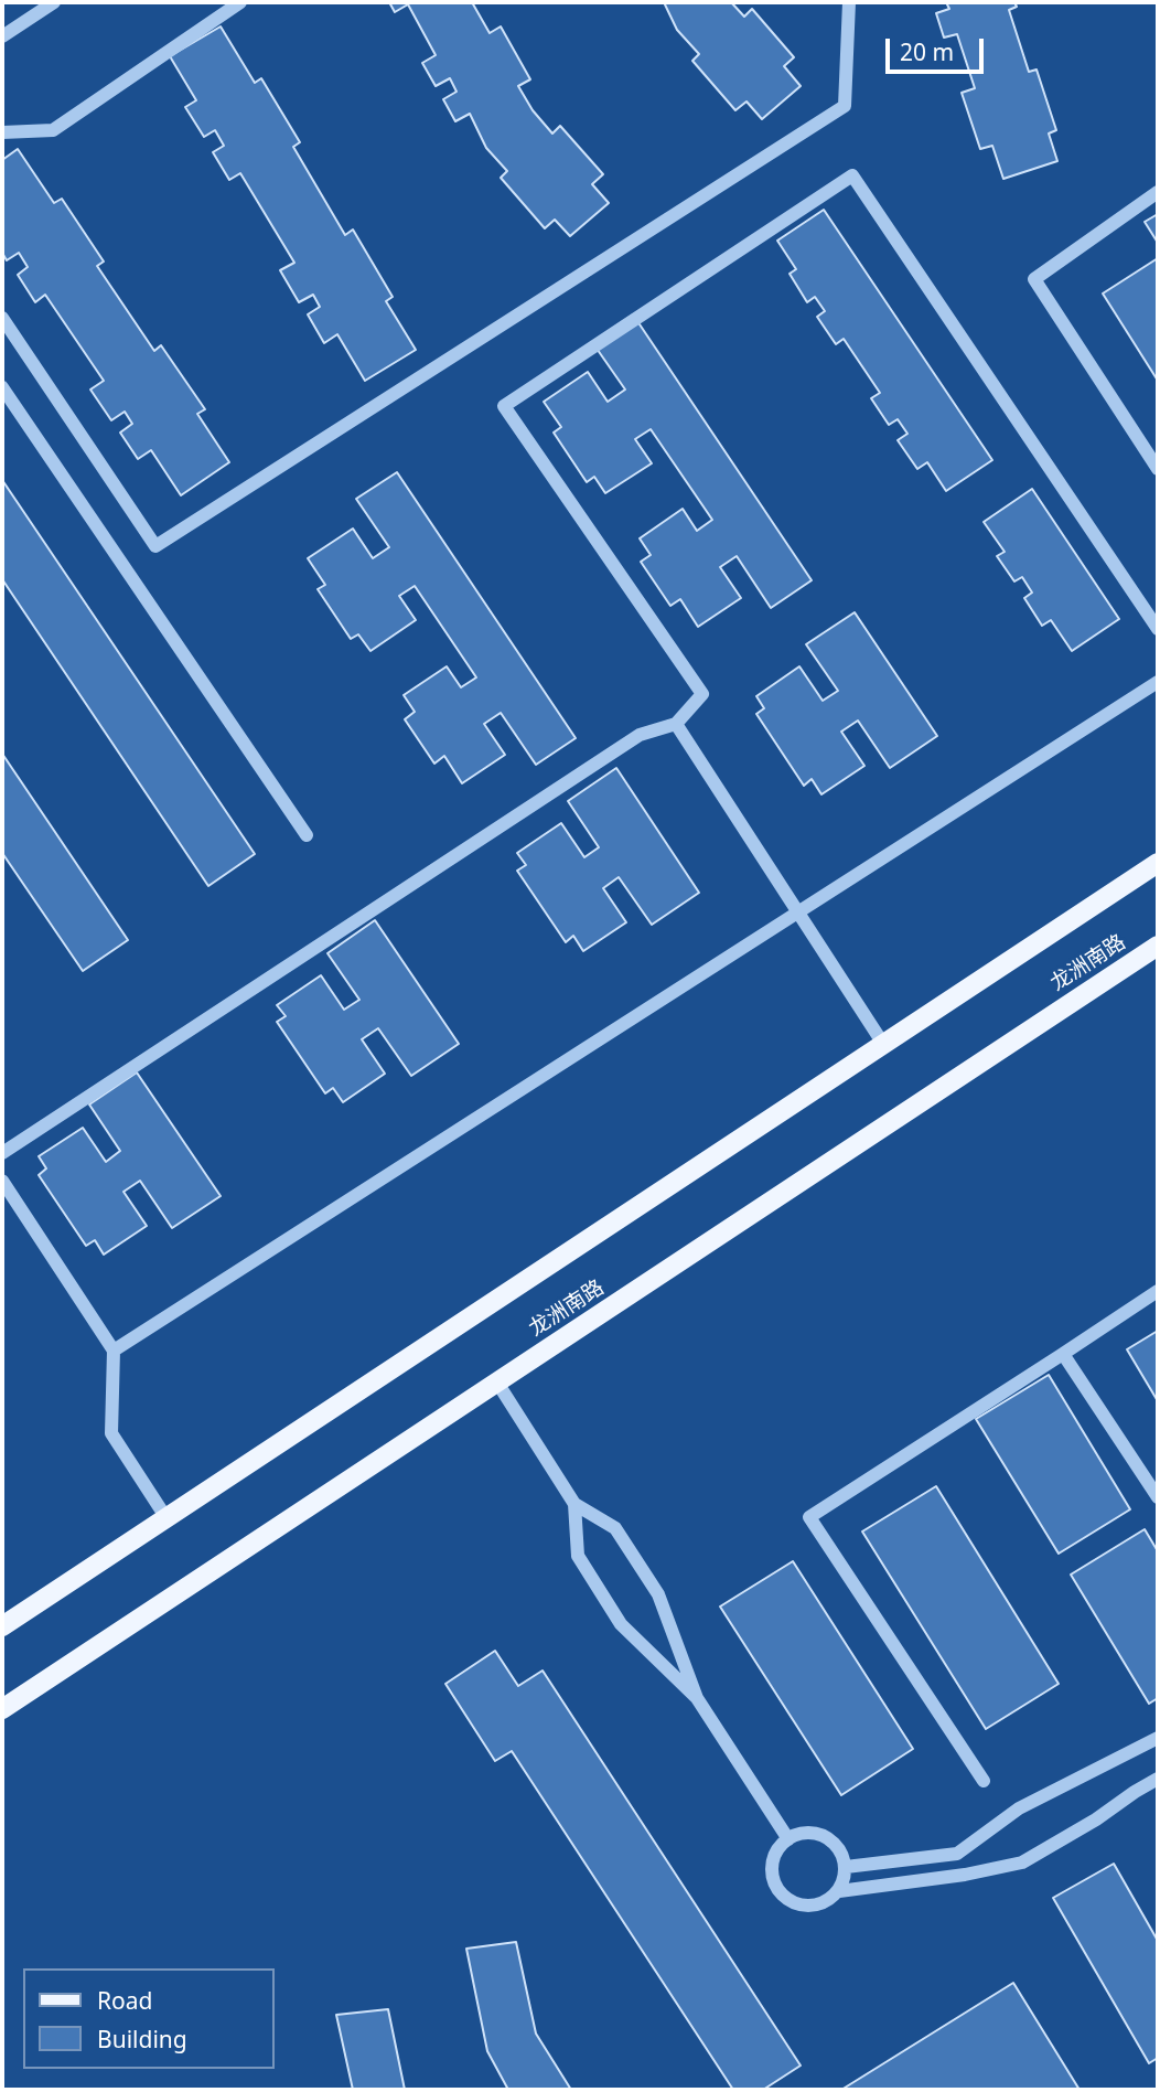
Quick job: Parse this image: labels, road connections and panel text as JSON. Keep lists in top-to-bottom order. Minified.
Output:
{"streets":{"main road":["龙洲南路"]},"legend":["Road","Building"],"scale_bar":"20 m"}
